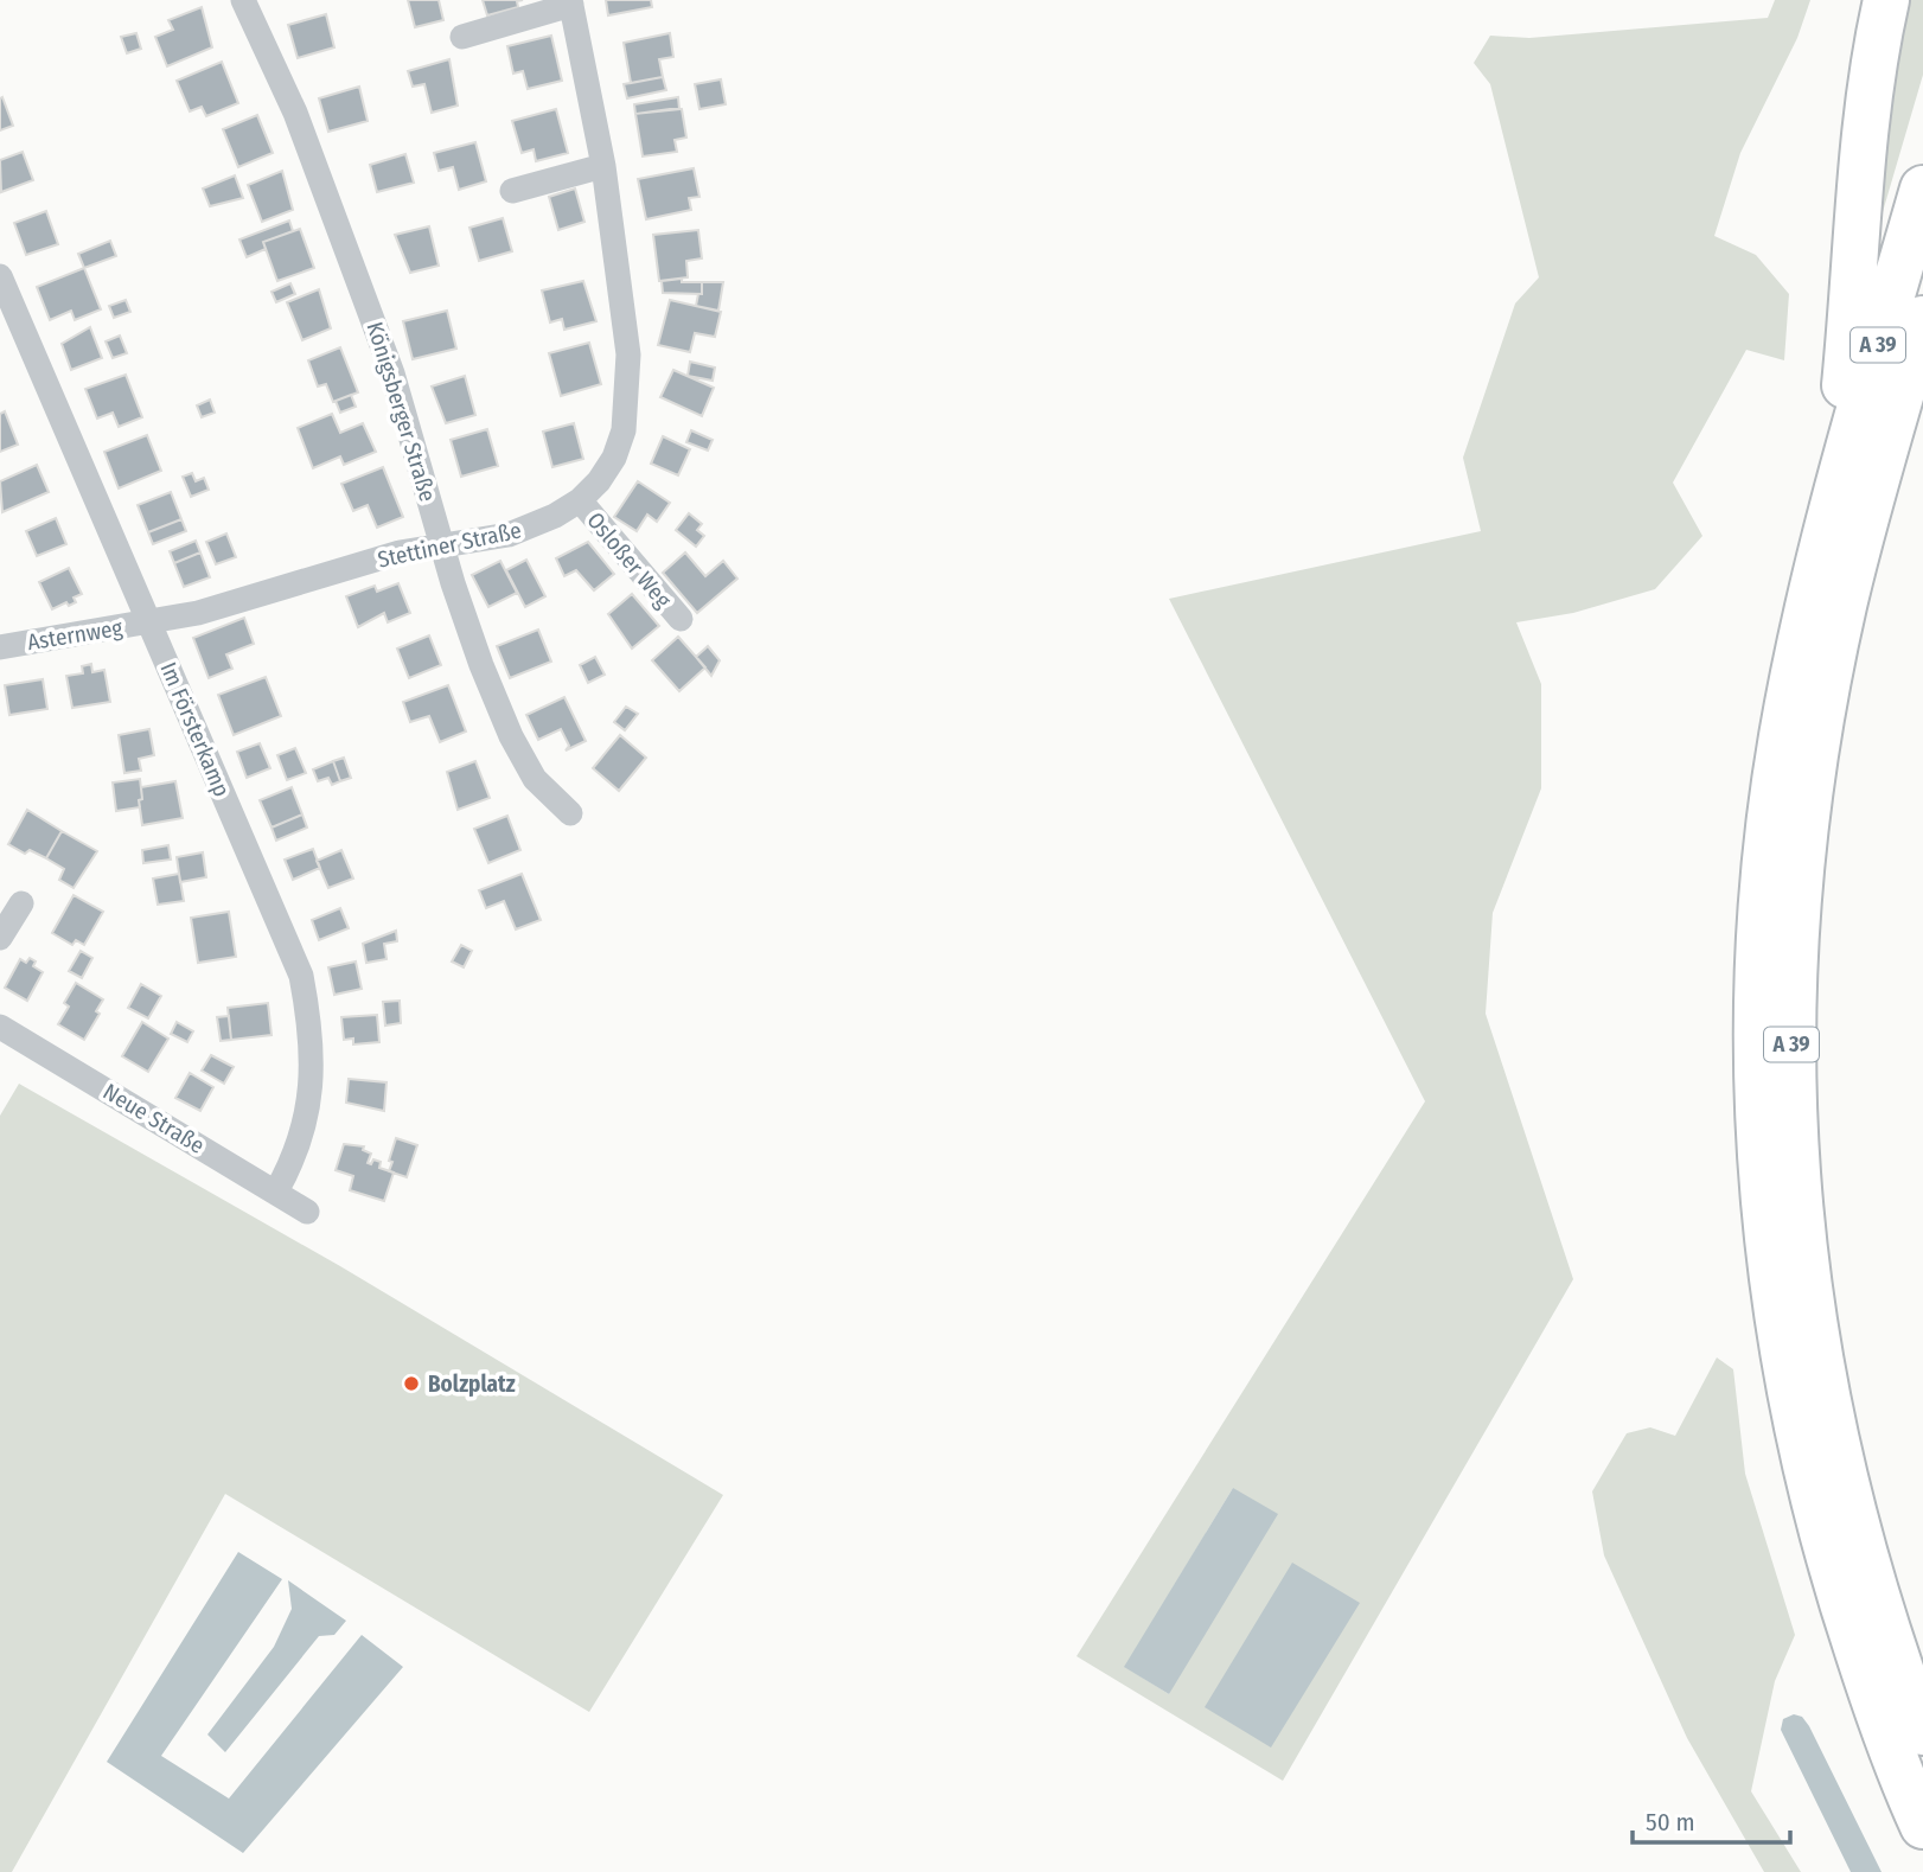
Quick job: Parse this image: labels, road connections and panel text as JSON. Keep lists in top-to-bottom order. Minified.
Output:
{"streets":{"highway":["A 39"],"street":["Königsberger Straße","Stettiner Straße","Osloßer Weg","Asternweg","Im Försterkamp","Neue Straße"]},"crossings":[["Königsberger Straße","Stettiner Straße"],["Stettiner Straße","Osloßer Weg"],["Stettiner Straße","Asternweg"],["Stettiner Straße","Im Försterkamp"],["Asternweg","Im Försterkamp"],["Im Försterkamp","Neue Straße"]],"places":["Bolzplatz"],"scale_bar":"50 m"}
